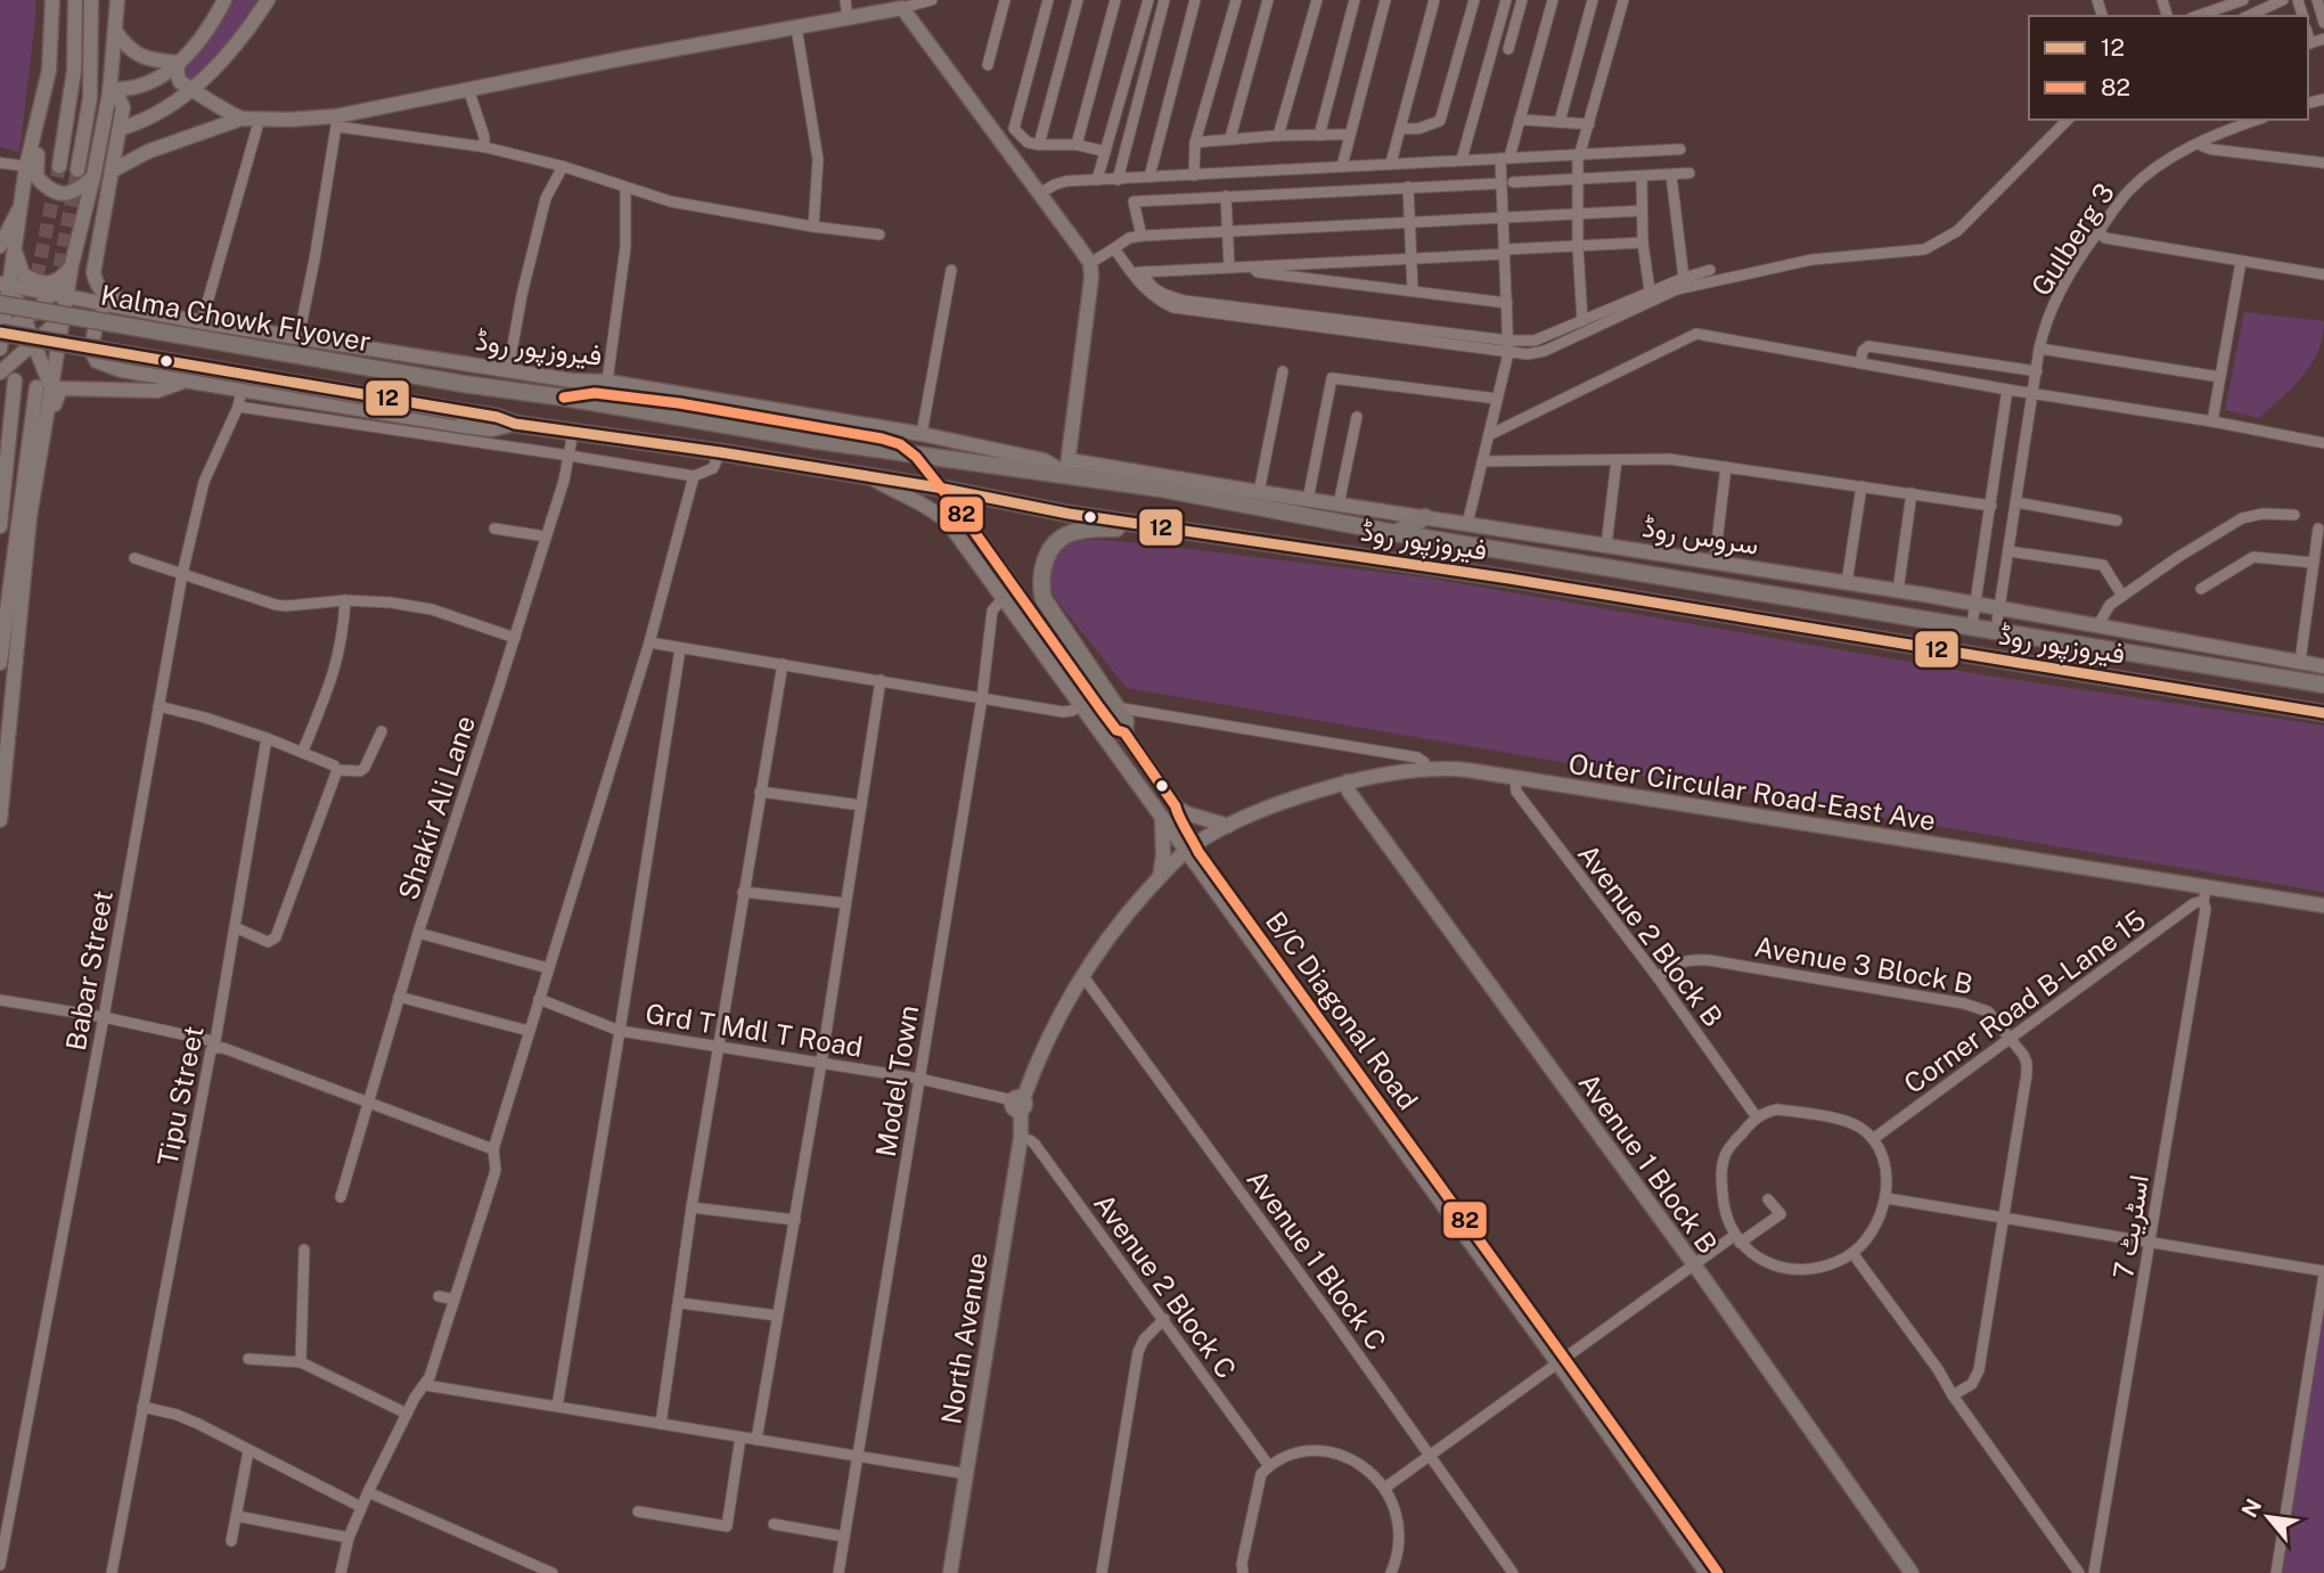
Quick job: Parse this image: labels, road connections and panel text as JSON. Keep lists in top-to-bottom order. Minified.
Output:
{"streets":{"main road":["Kalma Chowk Flyover","فیروزپور روڈ"],"street":["Gulberg 3","سروس روڈ","Outer Circular Road-East Ave","Shakir Ali Lane","Avenue 2 Block B","Avenue 3 Block B","Babar Street","Corner Road B-Lane 15","B/C Diagonal Road","Grd T Mdl T Road","Model Town","Tipu Street","Avenue 1 Block B","اسٹریٹ 7","Avenue 1 Block C","Avenue 2 Block C","North Avenue"]},"crossings":[["Gulberg 3","فیروزپور روڈ"],["Gulberg 3","سروس روڈ"],["Kalma Chowk Flyover","فیروزپور روڈ"],["فیروزپور روڈ","سروس روڈ"],["فیروزپور روڈ","Shakir Ali Lane"],["فیروزپور روڈ","Babar Street"],["Outer Circular Road-East Ave","Avenue 2 Block B"],["Outer Circular Road-East Ave","Corner Road B-Lane 15"],["Outer Circular Road-East Ave","B/C Diagonal Road"],["Outer Circular Road-East Ave","Grd T Mdl T Road"],["Outer Circular Road-East Ave","Avenue 1 Block B"],["Outer Circular Road-East Ave","اسٹریٹ 7"],["Outer Circular Road-East Ave","Avenue 1 Block C"],["Outer Circular Road-East Ave","North Avenue"],["Avenue 2 Block B","Avenue 3 Block B"],["Avenue 2 Block B","Corner Road B-Lane 15"],["Avenue 3 Block B","Corner Road B-Lane 15"],["Corner Road B-Lane 15","اسٹریٹ 7"],["Grd T Mdl T Road","Model Town"],["Grd T Mdl T Road","North Avenue"],["Avenue 2 Block C","North Avenue"]],"lines":["transit line 12","transit line 82"],"legend":["12","82"],"north":"top left"}
